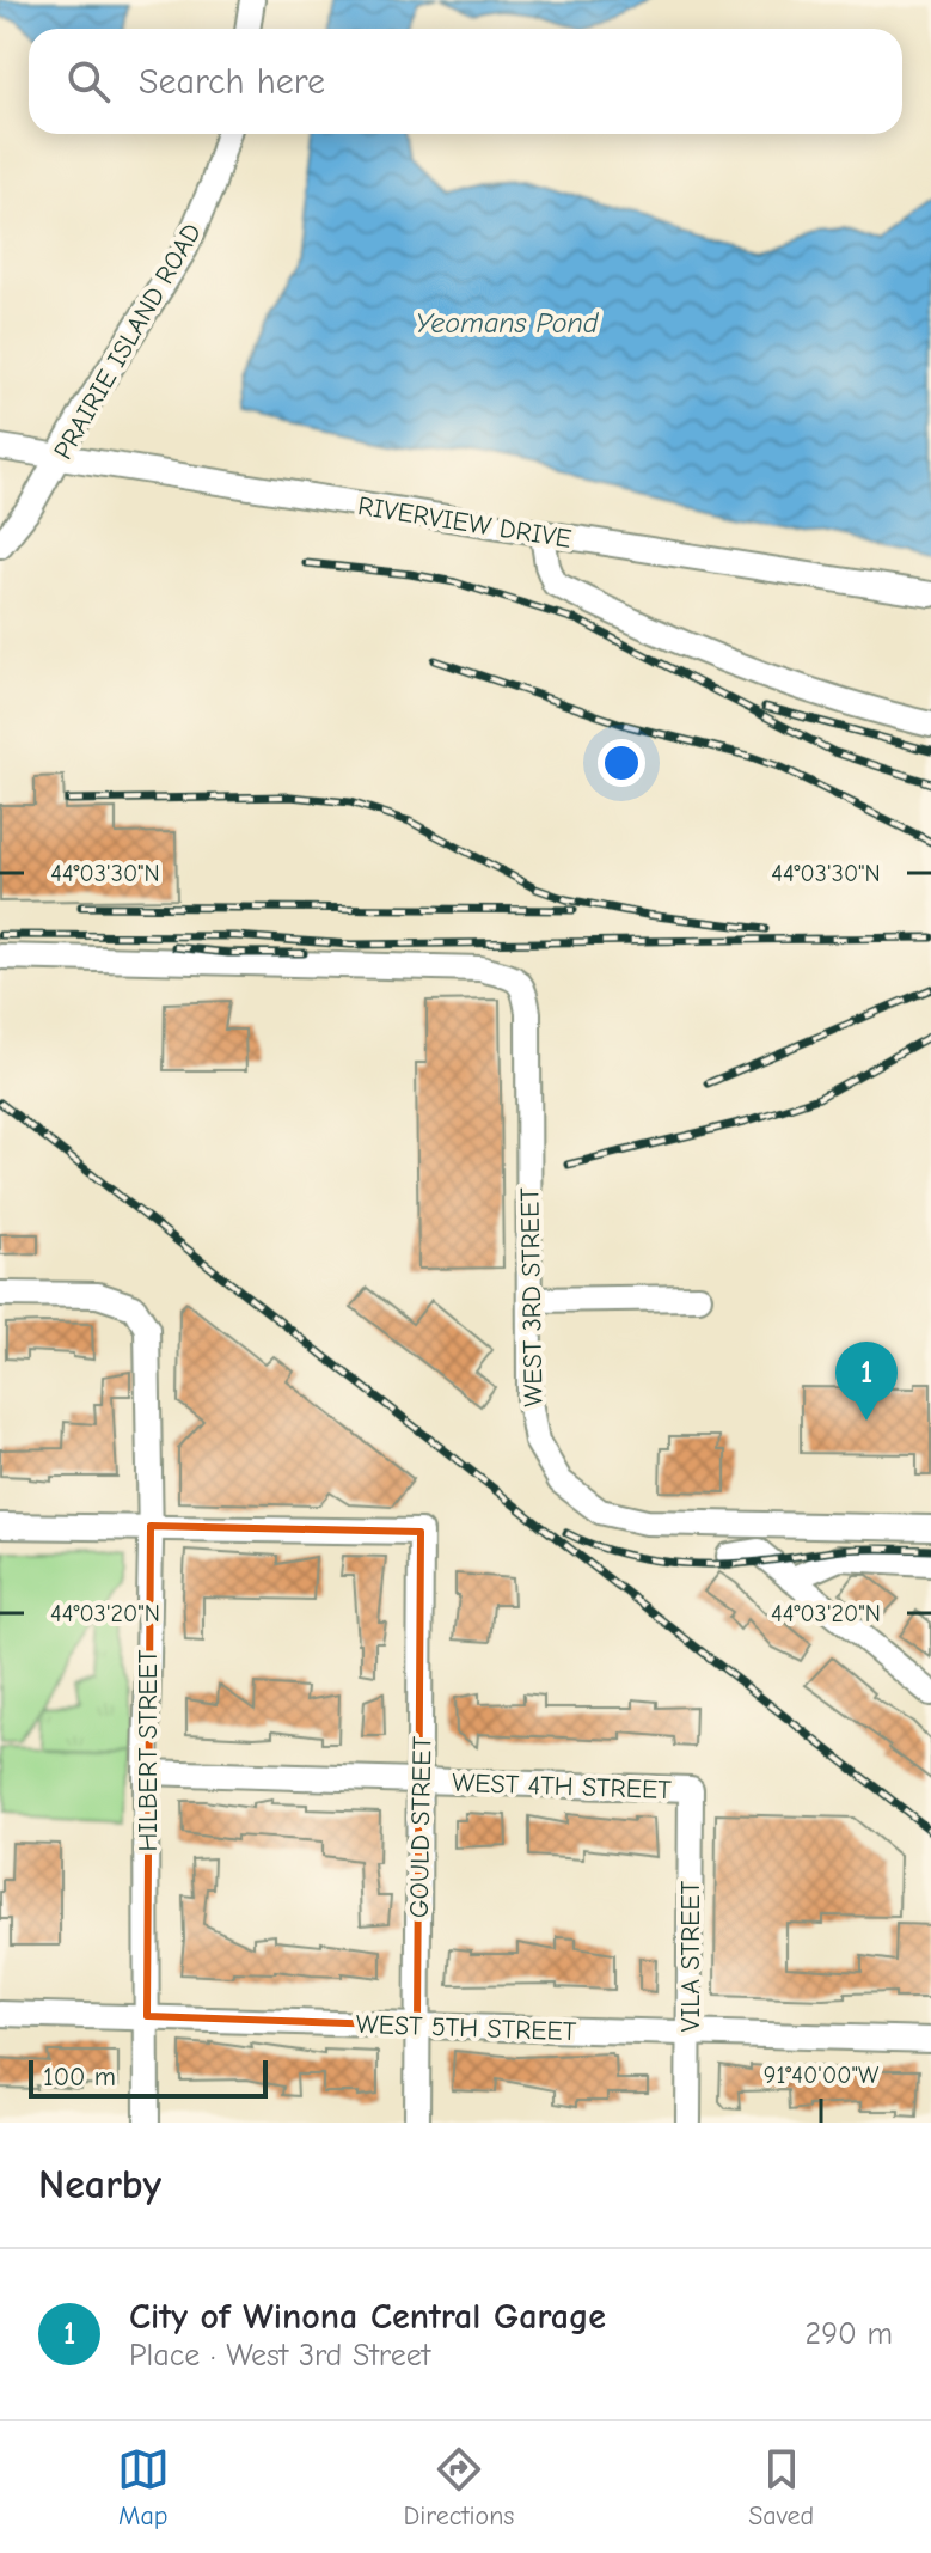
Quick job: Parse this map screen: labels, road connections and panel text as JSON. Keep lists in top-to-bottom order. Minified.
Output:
{"streets":{"street":["PRAIRIE ISLAND ROAD","RIVERVIEW DRIVE","WEST 3RD STREET","HILBERT STREET","WEST 4TH STREET","GOULD STREET","VILA STREET","WEST 5TH STREET"]},"crossings":[["PRAIRIE ISLAND ROAD","RIVERVIEW DRIVE"],["HILBERT STREET","WEST 4TH STREET"],["HILBERT STREET","GOULD STREET"],["HILBERT STREET","WEST 5TH STREET"],["WEST 4TH STREET","GOULD STREET"],["WEST 4TH STREET","VILA STREET"],["GOULD STREET","WEST 5TH STREET"],["VILA STREET","WEST 5TH STREET"]],"water":["Yeomans Pond"],"scale_bar":"100 m","page":{"search":"Search here","pins":"1","scale":"100 m","heading":"Nearby","list":[{"mark":"1","name":"City of Winona Central Garage","note":"Place · West 3rd Street","value":"290 m"}],"nav":["Map","Directions","Saved"]},"coordinates":["44°03'30\"N","44°03'20\"N","91°40'00\"W"]}
